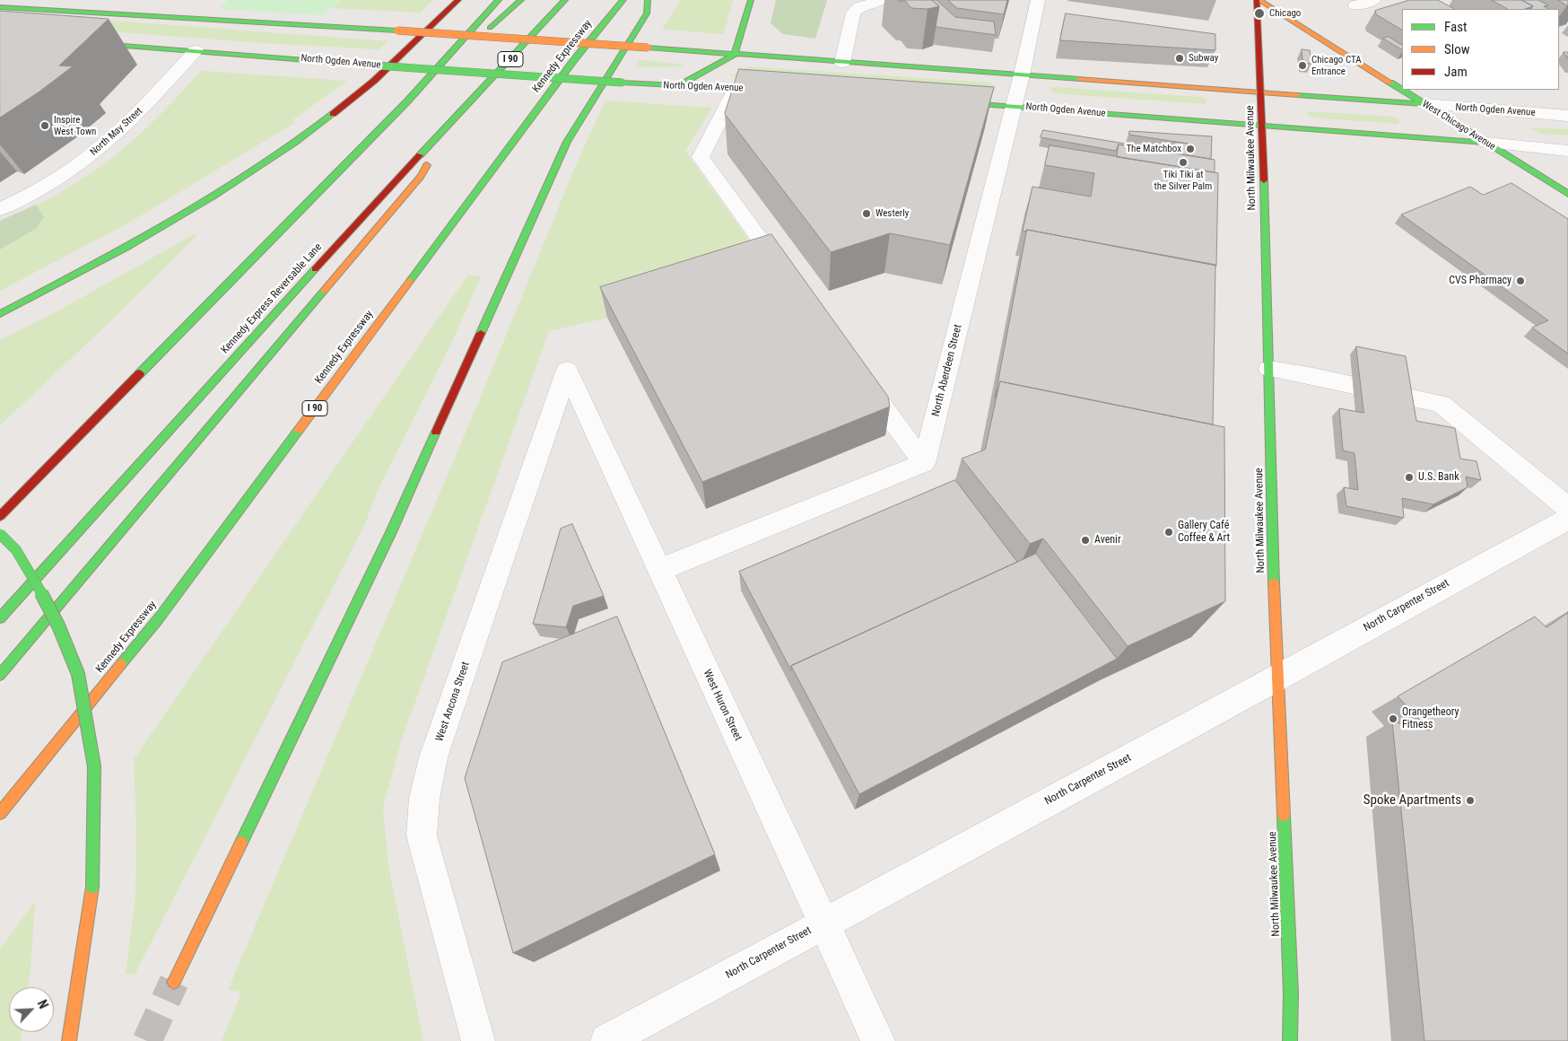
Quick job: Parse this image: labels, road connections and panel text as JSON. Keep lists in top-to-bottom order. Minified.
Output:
{"streets":{"main road":["Kennedy Expressway","I 90","North Ogden Avenue","West Chicago Avenue","North Milwaukee Avenue","Kennedy Express Reversable Lane"],"street":["North May Street","North Aberdeen Street","North Carpenter Street","West Ancona Street","West Huron Street"]},"crossings":[["I 90","Kennedy Express Reversable Lane"],["North Ogden Avenue","West Chicago Avenue"],["North Ogden Avenue","North May Street"],["North Ogden Avenue","North Milwaukee Avenue"],["North Ogden Avenue","North Aberdeen Street"],["West Chicago Avenue","North Milwaukee Avenue"],["North Milwaukee Avenue","North Carpenter Street"],["North Carpenter Street","West Huron Street"],["West Ancona Street","West Huron Street"]],"places":["Chicago","Subway","Chicago CTA Entrance","Inspire West Town","The Matchbox","Tiki Tiki at the Silver Palm","Westerly","CVS Pharmacy","U.S. Bank","Gallery Café Coffee & Art","Avenir","Orangetheory Fitness","Spoke Apartments"],"legend":["Fast","Slow","Jam"],"north":"top right"}
